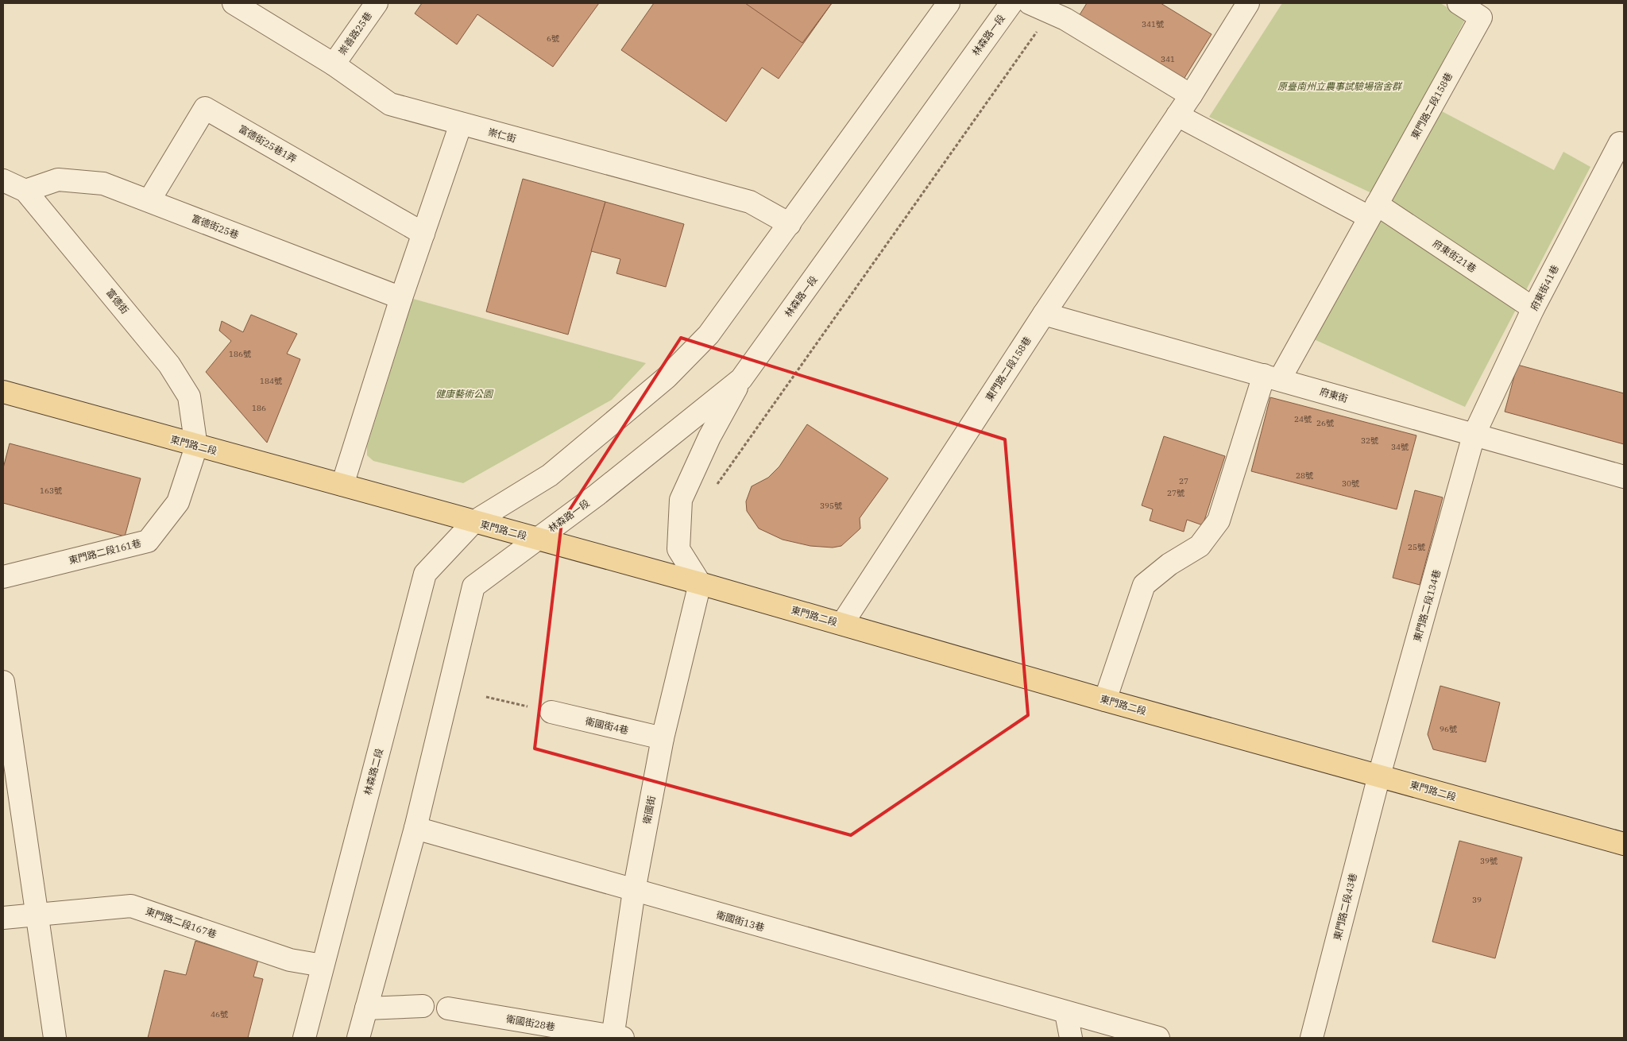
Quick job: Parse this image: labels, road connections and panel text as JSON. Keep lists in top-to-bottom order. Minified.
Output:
{"streets":{"main road":["東門路二段"],"street":["崇善路25巷","林森路一段","東門路二段158巷","崇仁街","富德街25巷1弄","富德街25巷","府東街21巷","府東街41巷","富德街","府東街","東門路二段161巷","東門路二段134巷","衛國街4巷","林森路二段","衛國街","東門路二段43巷","衛國街13巷","東門路二段167巷","衛國街28巷"]},"crossings":[["崇善路25巷","崇仁街"],["林森路一段","東門路二段"],["東門路二段158巷","府東街21巷"],["東門路二段158巷","府東街"],["東門路二段158巷","東門路二段"],["富德街25巷1弄","富德街25巷"],["富德街25巷","富德街"],["府東街21巷","府東街41巷"],["府東街41巷","府東街"],["府東街41巷","東門路二段134巷"],["富德街","東門路二段"],["富德街","東門路二段161巷"],["府東街","東門路二段134巷"],["東門路二段","東門路二段161巷"],["東門路二段","東門路二段134巷"],["東門路二段","林森路二段"],["東門路二段","衛國街"],["東門路二段","東門路二段43巷"],["東門路二段134巷","東門路二段43巷"],["衛國街4巷","衛國街"],["林森路二段","東門路二段167巷"],["衛國街","衛國街13巷"],["衛國街","衛國街28巷"]],"parks":["原臺南州立農事試驗場宿舍群","健康藝術公園"],"house_numbers":["341號","6號","341","186號","184號","186","24號","26號","32號","34號","28號","27","30號","163號","27號","395號","25號","96號","39號","39","46號"]}
